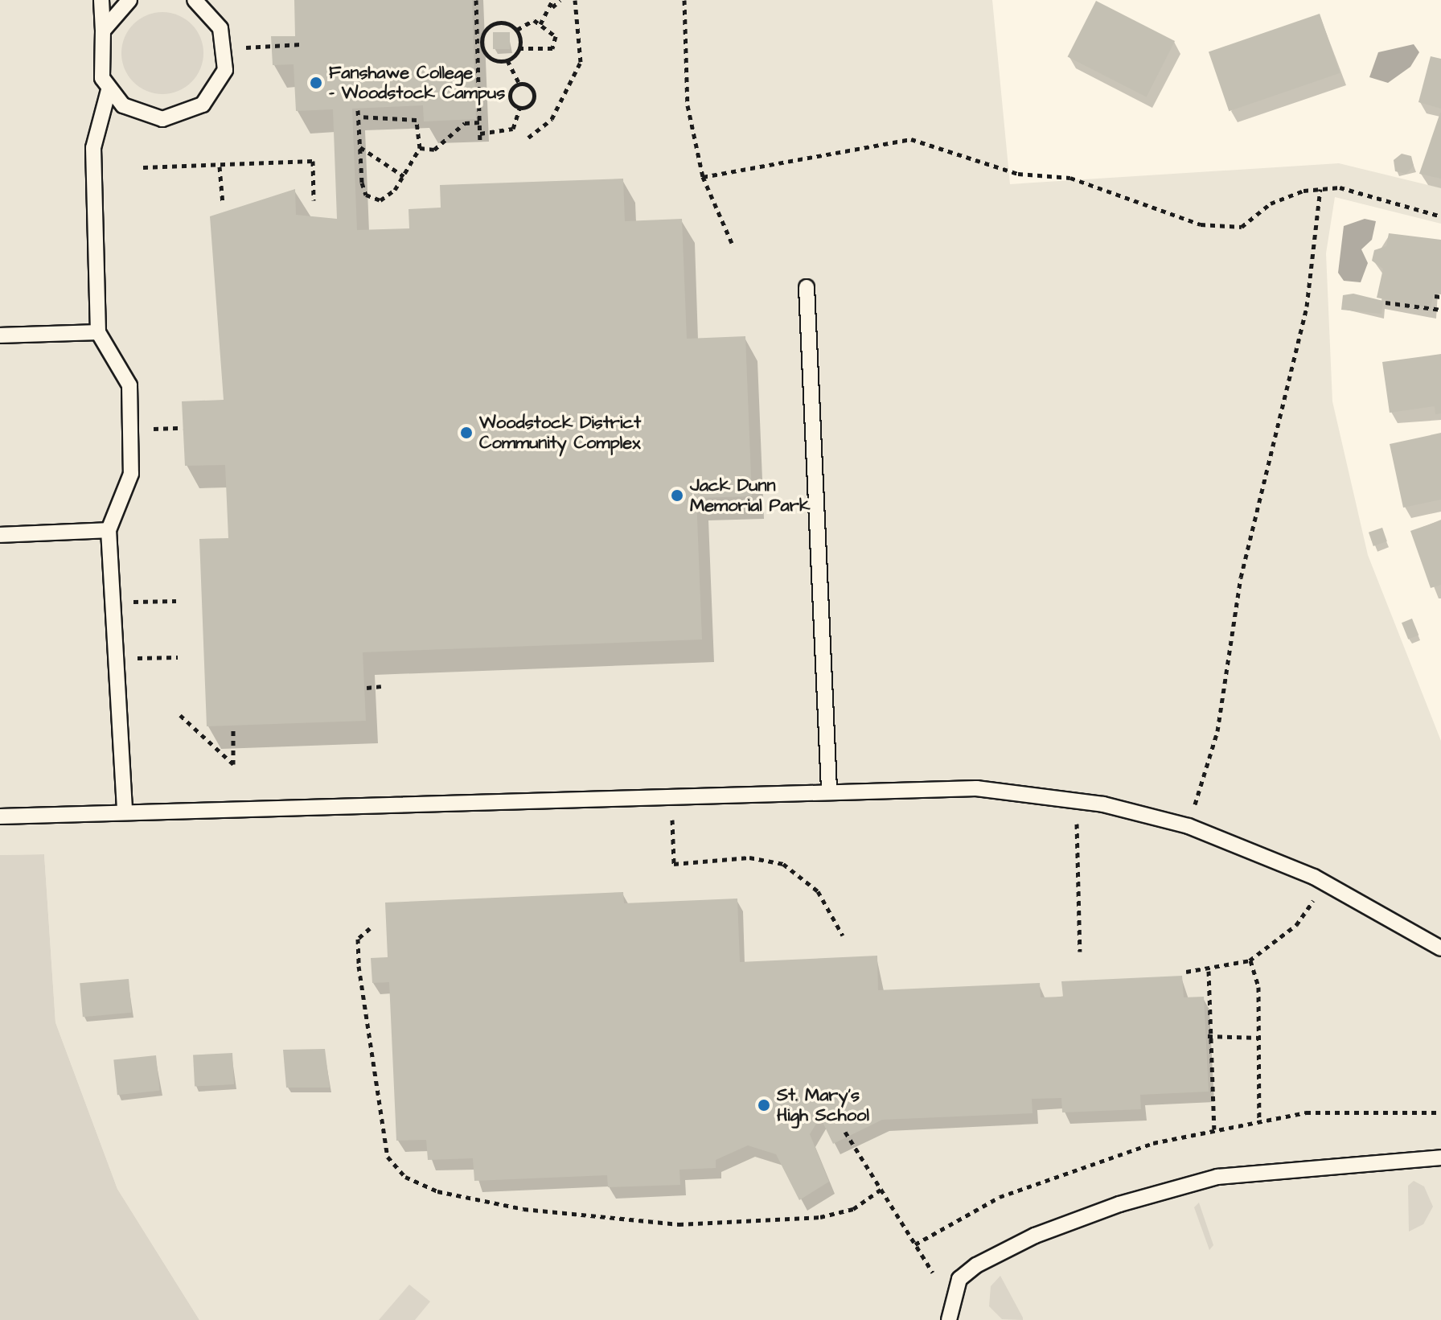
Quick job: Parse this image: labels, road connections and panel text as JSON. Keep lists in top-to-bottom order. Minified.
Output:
{"places":["Fanshawe College - Woodstock Campus","Woodstock District Community Complex","Jack Dunn Memorial Park","St. Mary's High School"]}
